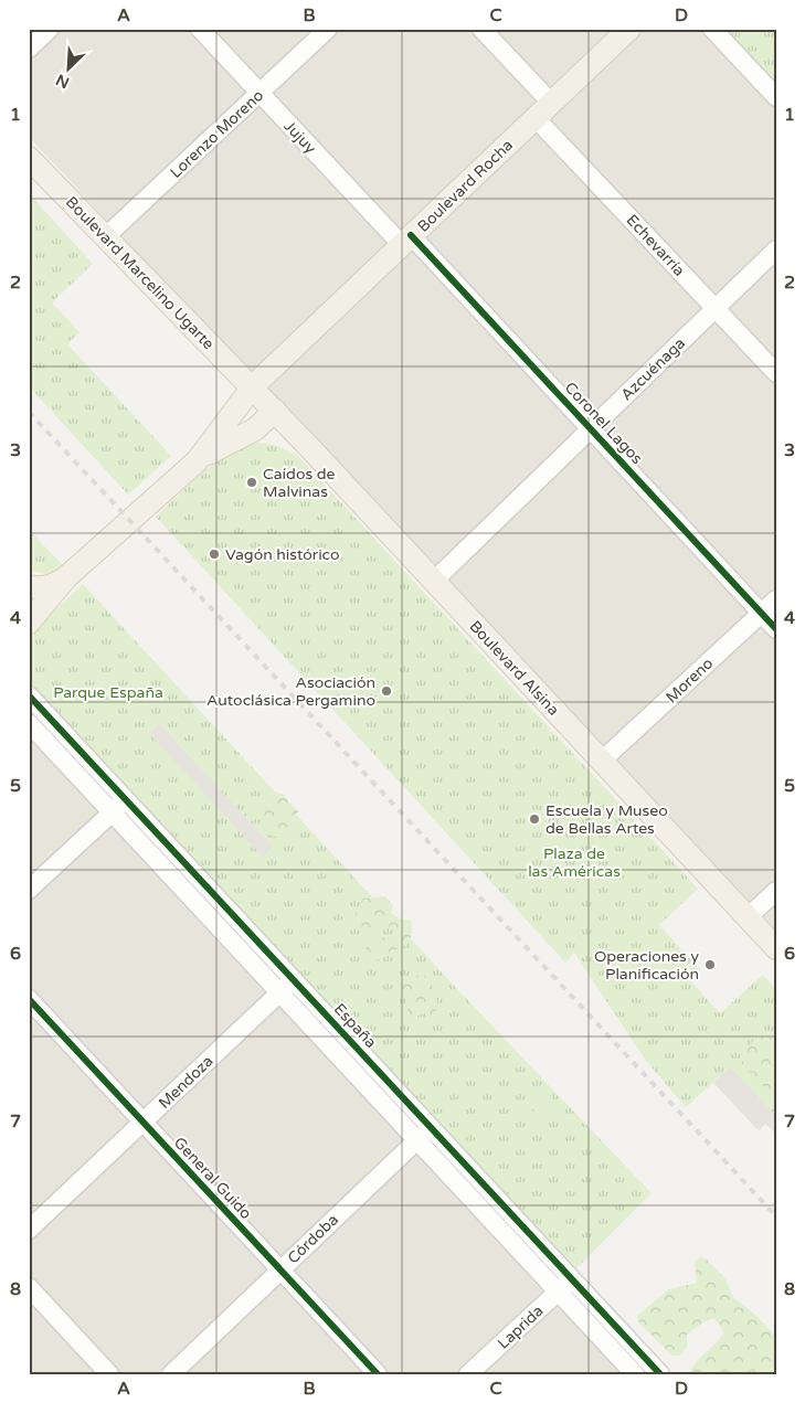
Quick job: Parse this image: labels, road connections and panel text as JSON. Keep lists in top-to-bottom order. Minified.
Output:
{"streets":{"main road":["Boulevard Rocha","Boulevard Marcelino Ugarte","Boulevard Alsina"],"street":["Lorenzo Moreno","Jujuy","Echevarría","Azcuénaga","Coronel Lagos","Moreno","España","Mendoza","General Guido","Córdoba","Laprida"]},"crossings":[["Lorenzo Moreno","Jujuy"],["Lorenzo Moreno","Boulevard Marcelino Ugarte"],["Jujuy","Boulevard Rocha"],["Jujuy","Coronel Lagos"],["Boulevard Rocha","Echevarría"],["Boulevard Rocha","Boulevard Marcelino Ugarte"],["Boulevard Rocha","Coronel Lagos"],["Boulevard Rocha","Boulevard Alsina"],["Echevarría","Azcuénaga"],["Boulevard Marcelino Ugarte","Boulevard Alsina"],["Azcuénaga","Coronel Lagos"],["Azcuénaga","Boulevard Alsina"],["Coronel Lagos","Moreno"],["Boulevard Alsina","Moreno"],["España","Mendoza"],["España","Córdoba"],["España","Laprida"],["Mendoza","General Guido"],["General Guido","Córdoba"]],"parks":["Parque España","Plaza de las Américas"],"places":["Caídos de Malvinas","Vagón histórico","Asociación Autoclásica Pergamino","Escuela y Museo de Bellas Artes","Operaciones y Planificación"],"north":"bottom left","grid":{"columns":["A","B","C","D"],"rows":["1","2","3","4","5","6","7","8"]}}
